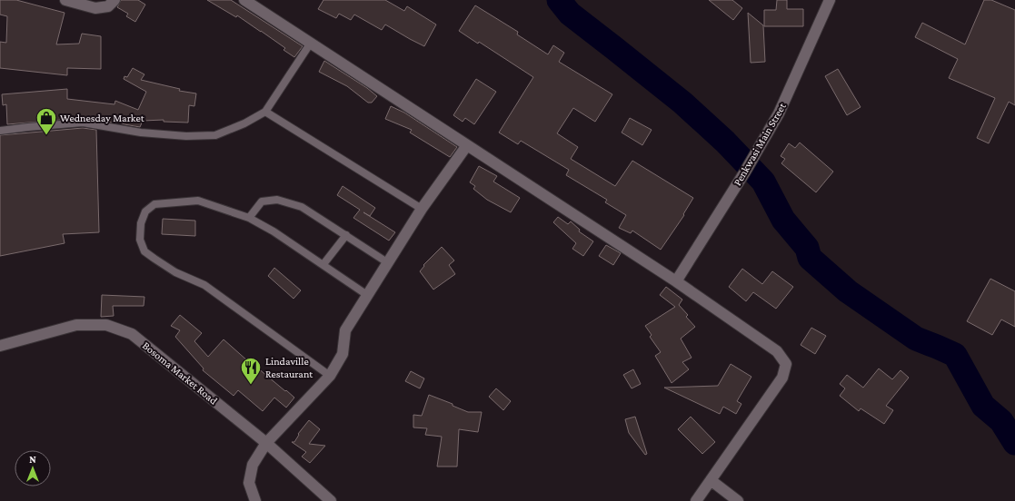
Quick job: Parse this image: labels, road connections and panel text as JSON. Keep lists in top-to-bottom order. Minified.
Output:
{"streets":{"street":["Penkwasi Main Street","Bosoma Market Road"]},"places":{"shop":["Wednesday Market"],"restaurant":["Lindaville Restaurant"]},"north":"top"}
